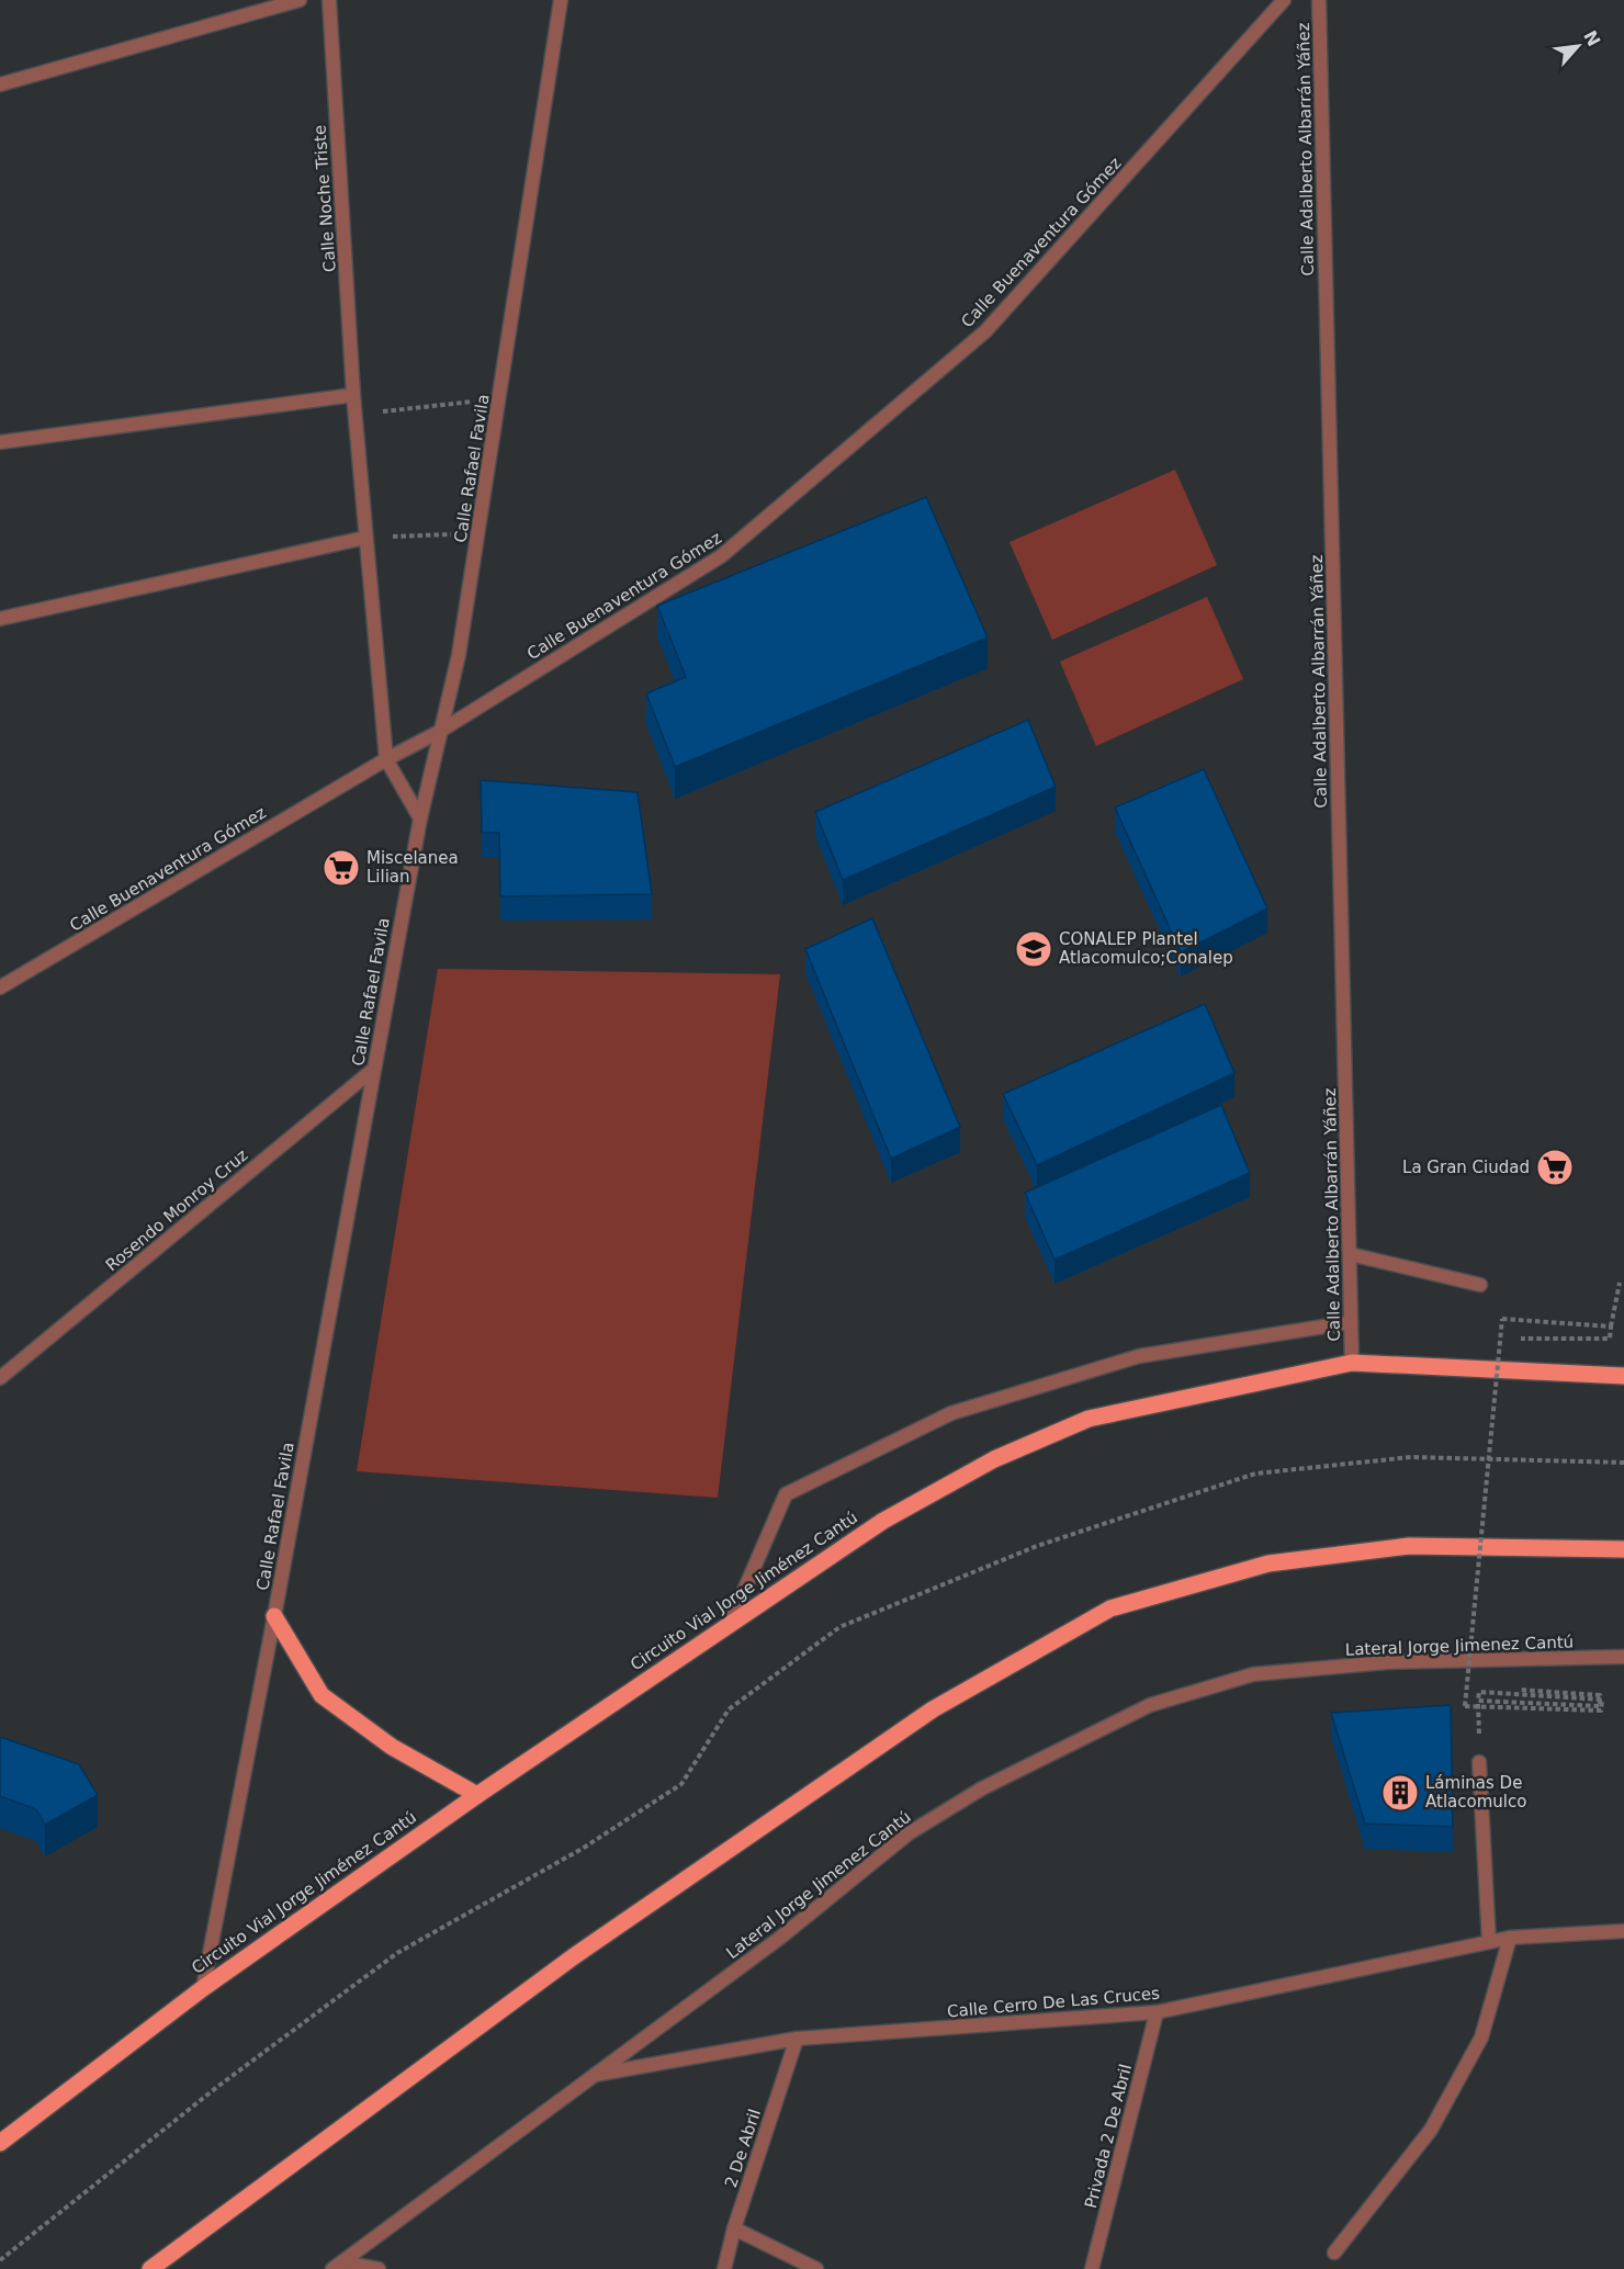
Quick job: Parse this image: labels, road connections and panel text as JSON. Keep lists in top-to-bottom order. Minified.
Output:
{"streets":{"main road":["Circuito Vial Jorge Jiménez Cantú"],"street":["Calle Adalberto Albarrán Yáñez","Calle Noche Triste","Calle Buenaventura Gómez","Calle Rafael Favila","Rosendo Monroy Cruz","Lateral Jorge Jimenez Cantú","Calle Cerro De Las Cruces","Privada 2 De Abril","2 De Abril"]},"crossings":[["Calle Adalberto Albarrán Yáñez","Circuito Vial Jorge Jiménez Cantú"],["Calle Noche Triste","Calle Buenaventura Gómez"],["Calle Noche Triste","Calle Rafael Favila"],["Calle Buenaventura Gómez","Calle Rafael Favila"],["Calle Rafael Favila","Rosendo Monroy Cruz"],["Calle Rafael Favila","Circuito Vial Jorge Jiménez Cantú"],["Lateral Jorge Jimenez Cantú","Calle Cerro De Las Cruces"],["Calle Cerro De Las Cruces","Privada 2 De Abril"],["Calle Cerro De Las Cruces","2 De Abril"]],"places":{"supermarket":["Miscelanea Lilian","La Gran Ciudad"],"school or university":["CONALEP Plantel Atlacomulco;Conalep"],"building":["Láminas De Atlacomulco"]},"north":"top right"}
